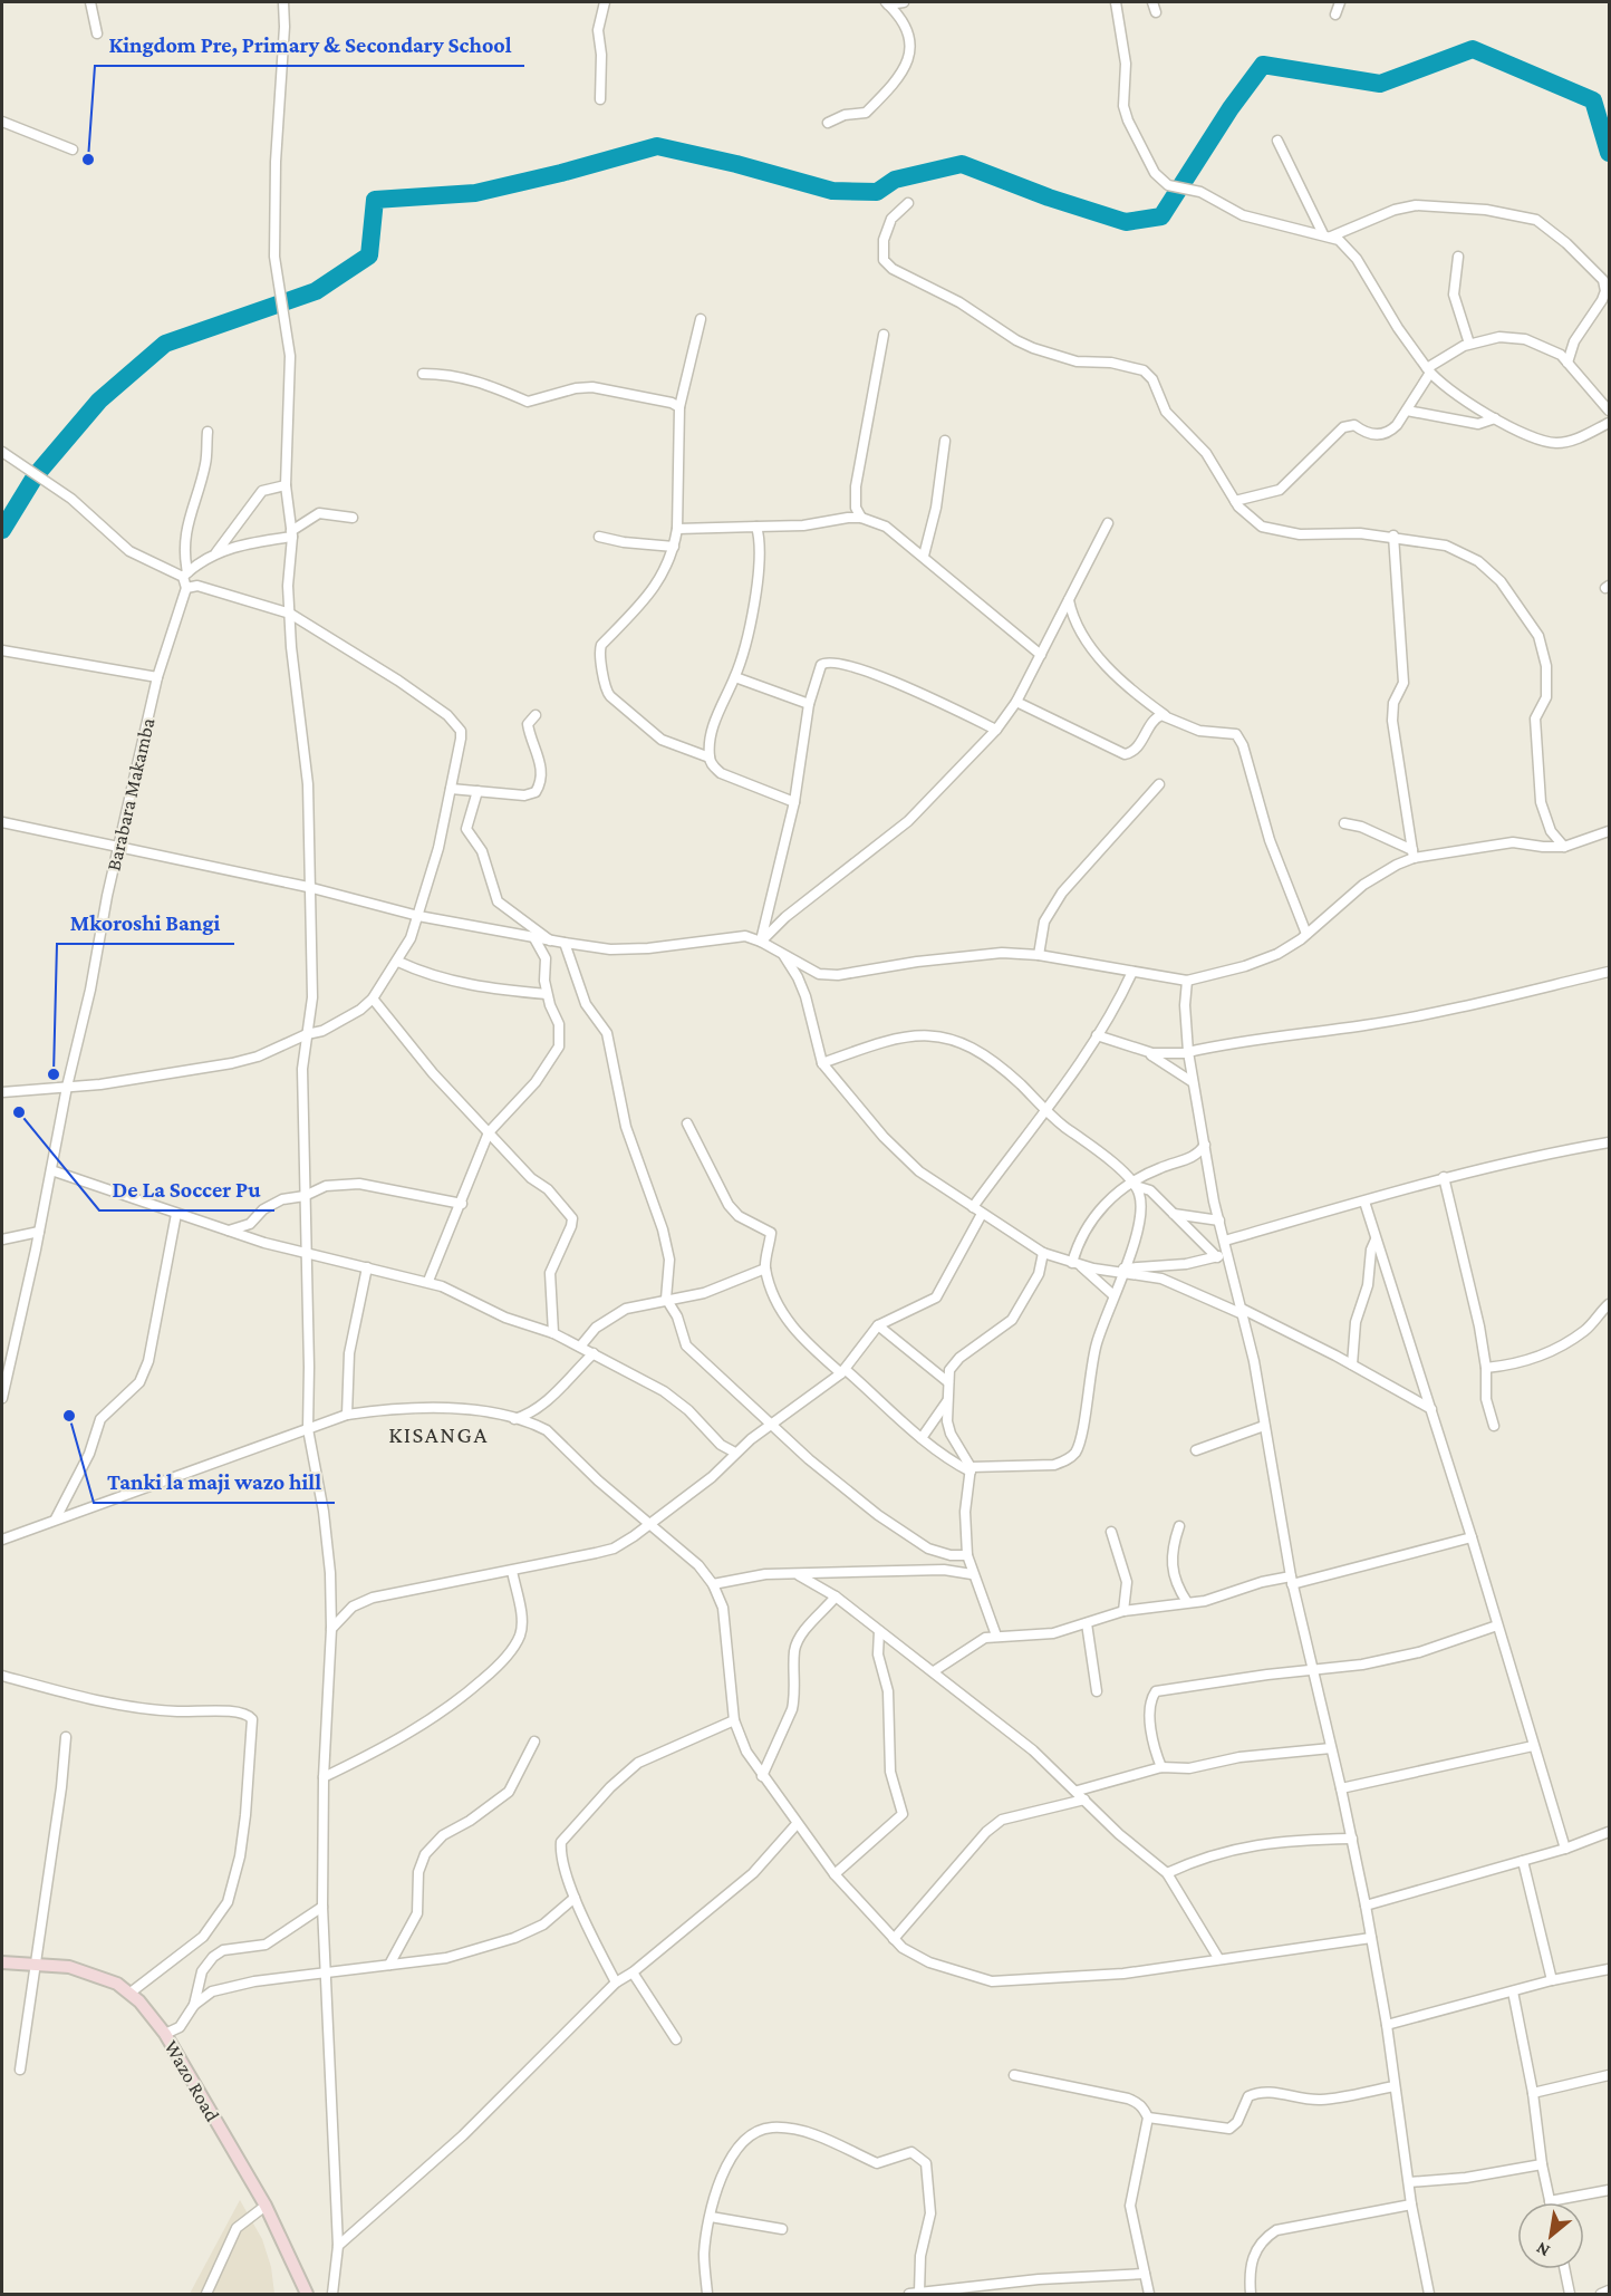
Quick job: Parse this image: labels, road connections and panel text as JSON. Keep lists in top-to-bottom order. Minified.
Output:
{"streets":{"main road":["Wazo Road"],"street":["Barabara Makamba"]},"districts":["KISANGA"],"places":["Kingdom Pre, Primary & Secondary School","Mkoroshi Bangi","De La Soccer Pu","Tanki la maji wazo hill"],"north":"bottom left"}
